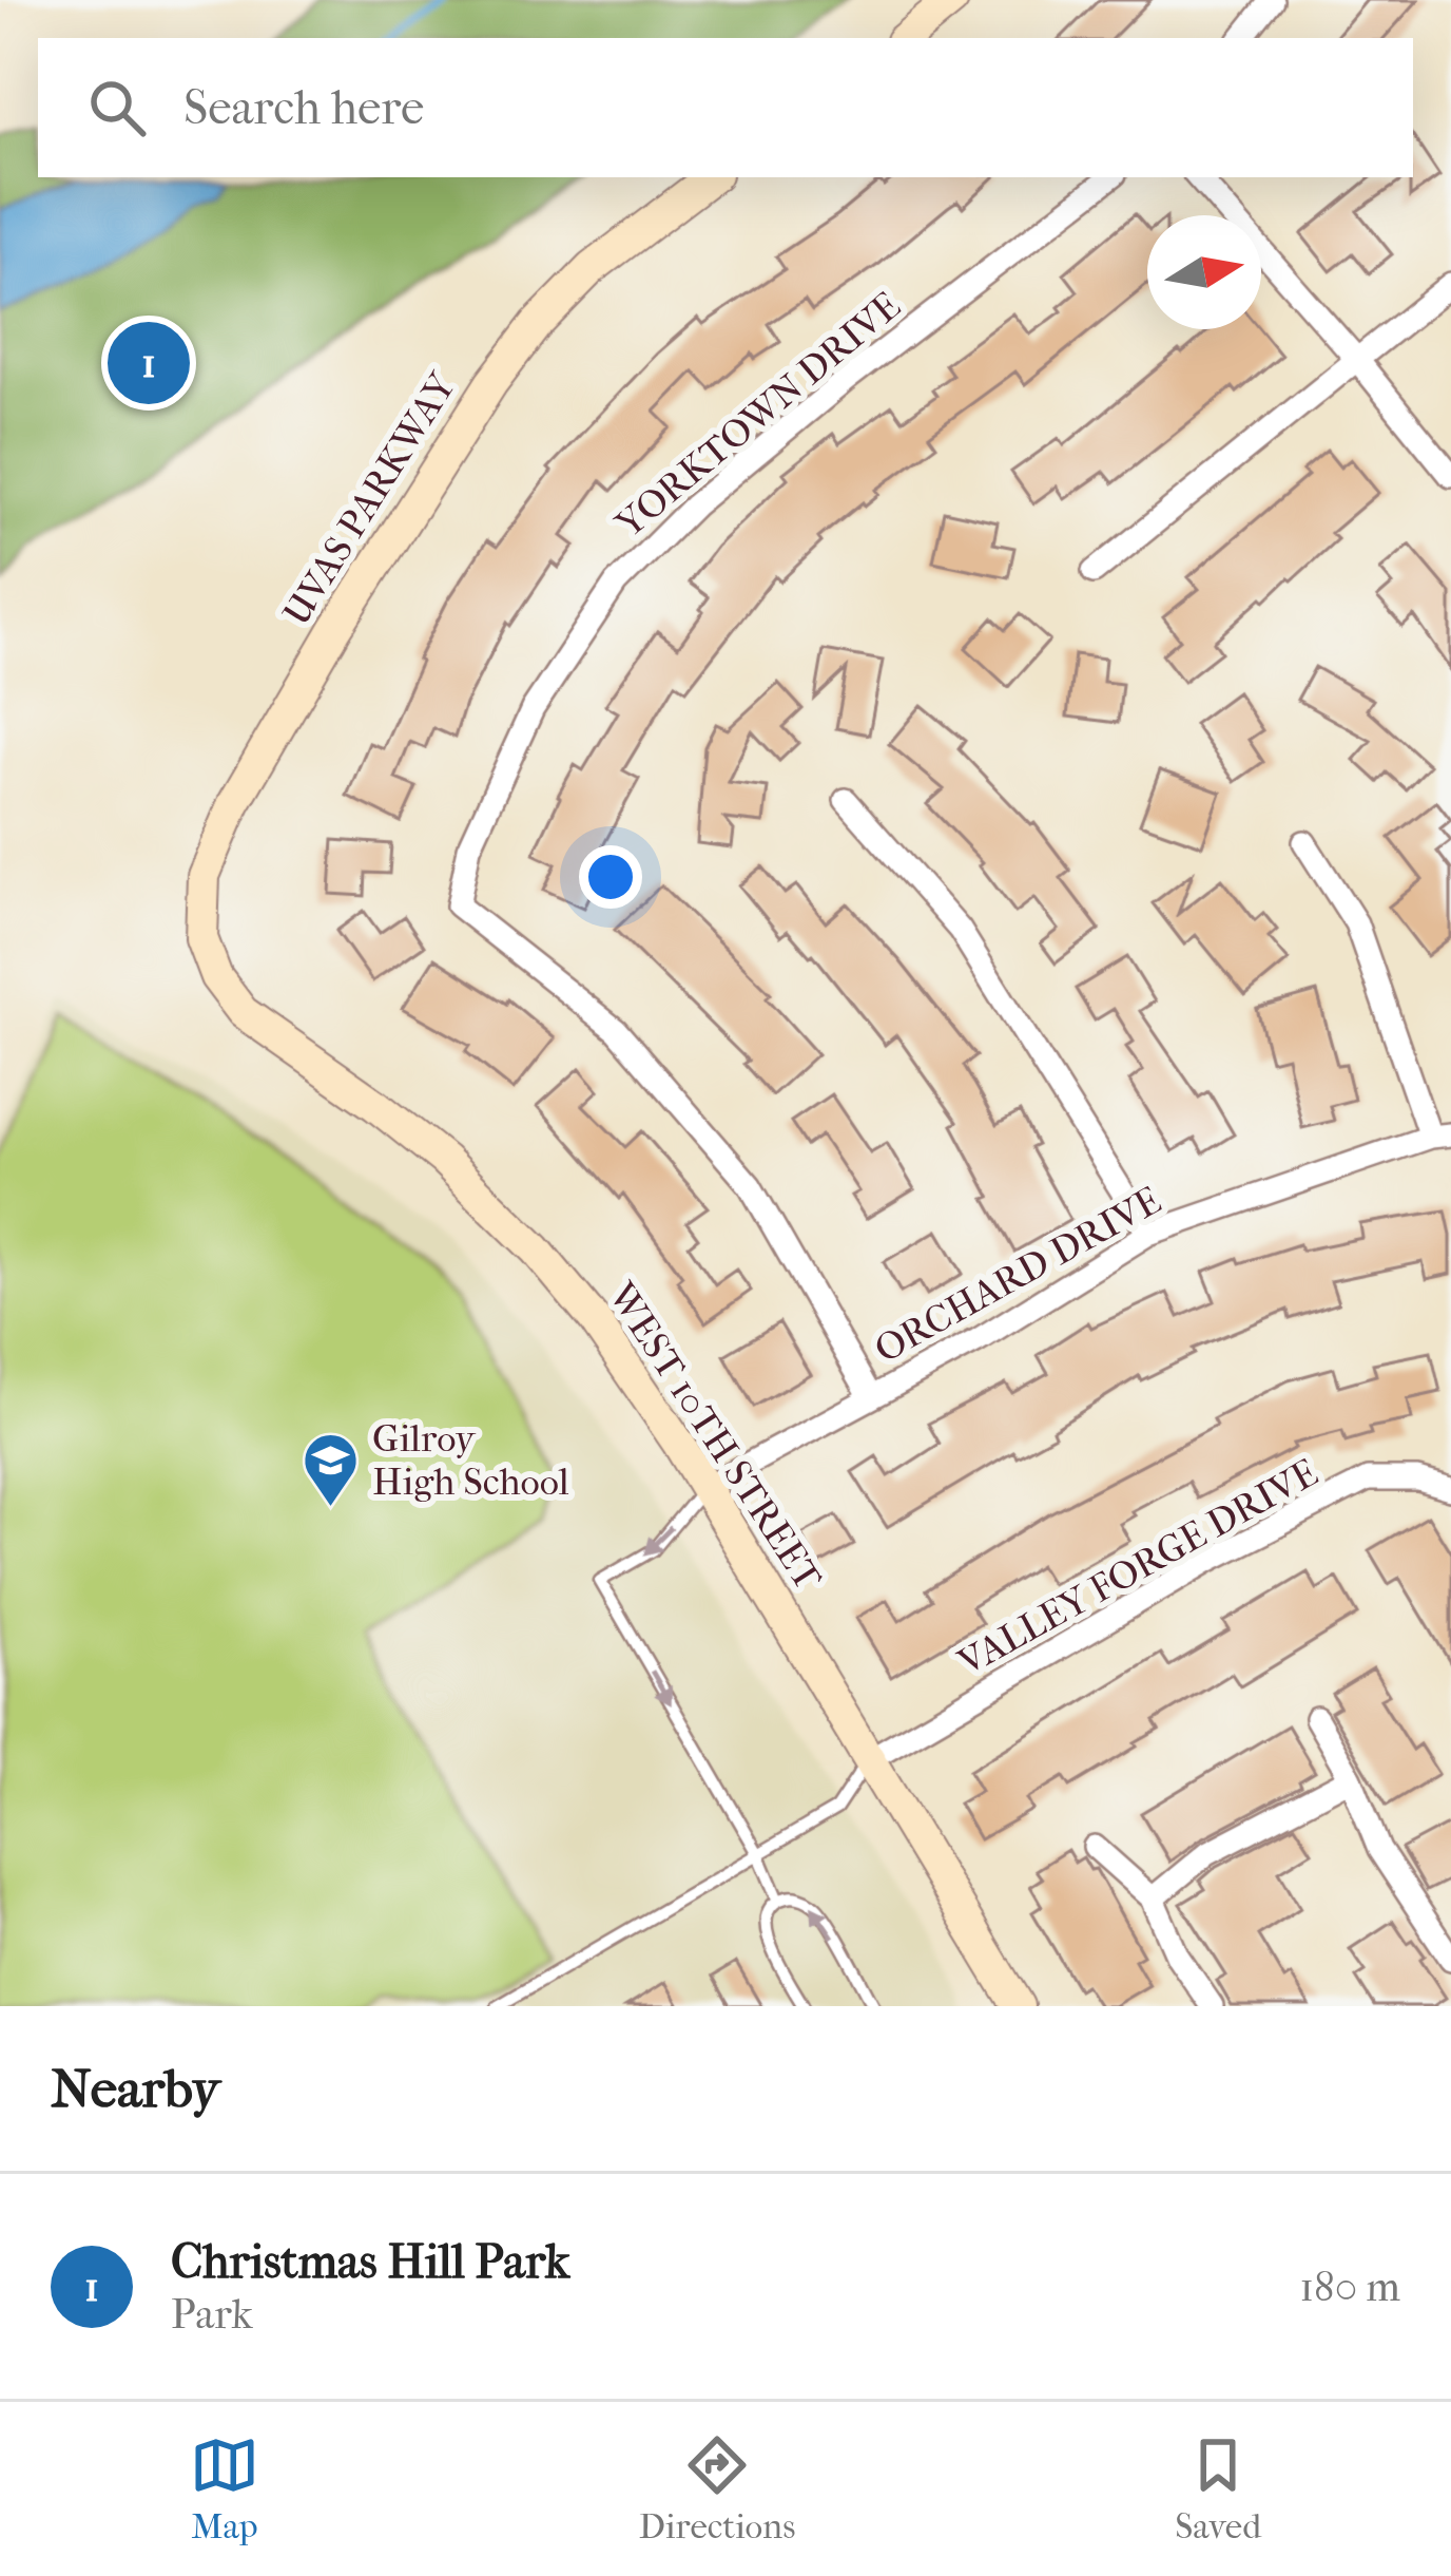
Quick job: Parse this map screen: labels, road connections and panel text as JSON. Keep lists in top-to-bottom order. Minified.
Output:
{"streets":{"street":["YORKTOWN DRIVE","UVAS PARKWAY","ORCHARD DRIVE","WEST 10TH STREET","VALLEY FORGE DRIVE"]},"crossings":[["YORKTOWN DRIVE","ORCHARD DRIVE"],["UVAS PARKWAY","WEST 10TH STREET"],["ORCHARD DRIVE","WEST 10TH STREET"],["WEST 10TH STREET","VALLEY FORGE DRIVE"]],"places":{"school or university":["Gilroy High School"]},"north":"right","page":{"search":"Search here","pins":"1","heading":"Nearby","list":[{"mark":"1","name":"Christmas Hill Park","note":"Park","value":"180 m"}],"nav":["Map","Directions","Saved"]}}
